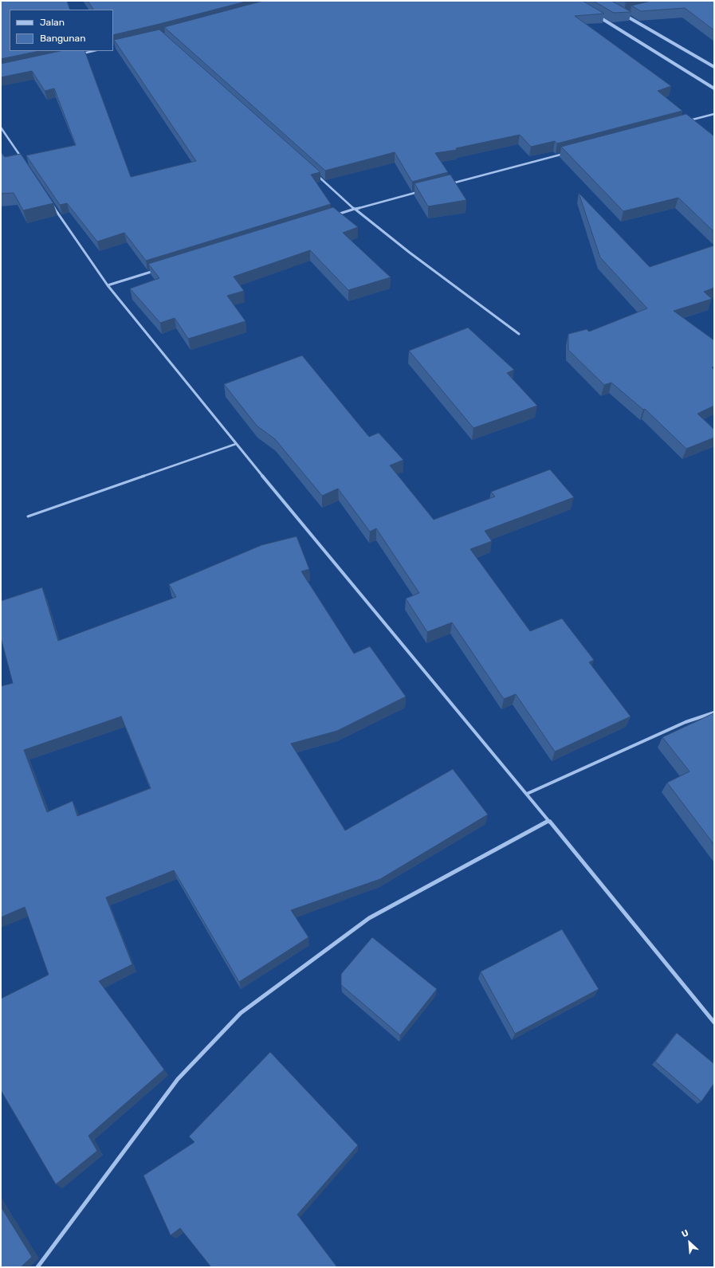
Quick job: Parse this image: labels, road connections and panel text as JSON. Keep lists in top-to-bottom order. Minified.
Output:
{"legend":["Jalan","Bangunan"],"north":"top left"}
